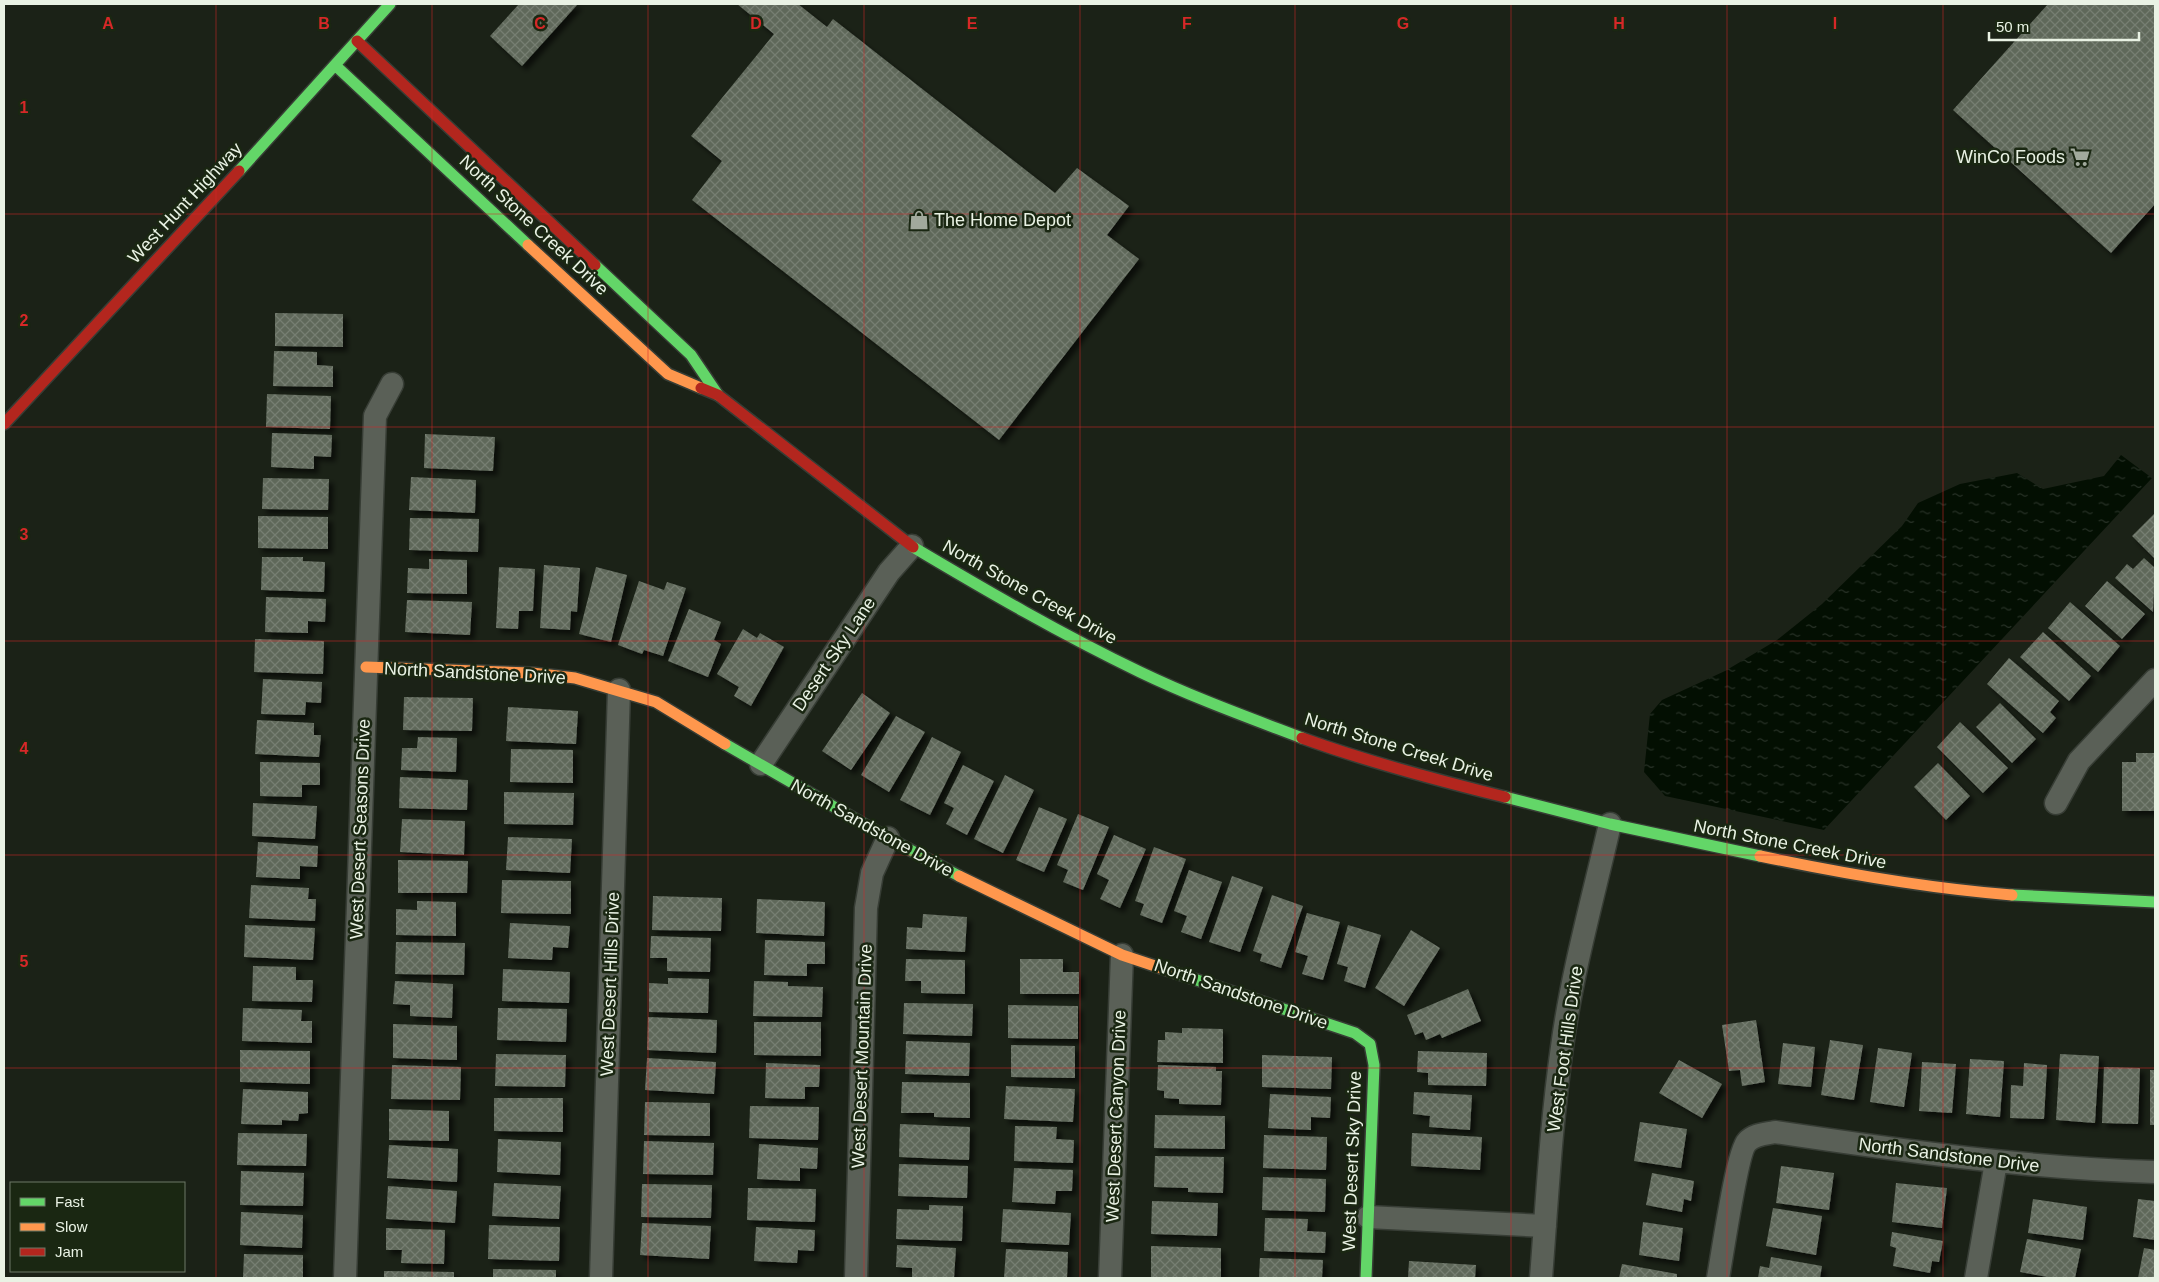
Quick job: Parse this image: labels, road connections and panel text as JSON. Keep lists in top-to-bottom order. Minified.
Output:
{"streets":{"street":["West Hunt Highway","North Stone Creek Drive","Desert Sky Lane","North Sandstone Drive","West Desert Seasons Drive","West Desert Hills Drive","West Foot Hills Drive","West Desert Mountain Drive","West Desert Canyon Drive","West Desert Sky Drive"]},"crossings":[["West Hunt Highway","North Stone Creek Drive"],["North Stone Creek Drive","Desert Sky Lane"],["North Stone Creek Drive","West Foot Hills Drive"],["Desert Sky Lane","North Sandstone Drive"],["North Sandstone Drive","West Desert Seasons Drive"],["North Sandstone Drive","West Desert Hills Drive"],["North Sandstone Drive","West Desert Mountain Drive"],["North Sandstone Drive","West Desert Canyon Drive"],["North Sandstone Drive","West Desert Sky Drive"]],"places":{"supermarket":["WinCo Foods"],"shop":["The Home Depot"]},"legend":["Fast","Slow","Jam"],"scale_bar":"50 m","grid":{"columns":["A","B","C","D","E","F","G","H","I"],"rows":["1","2","3","4","5"]}}
